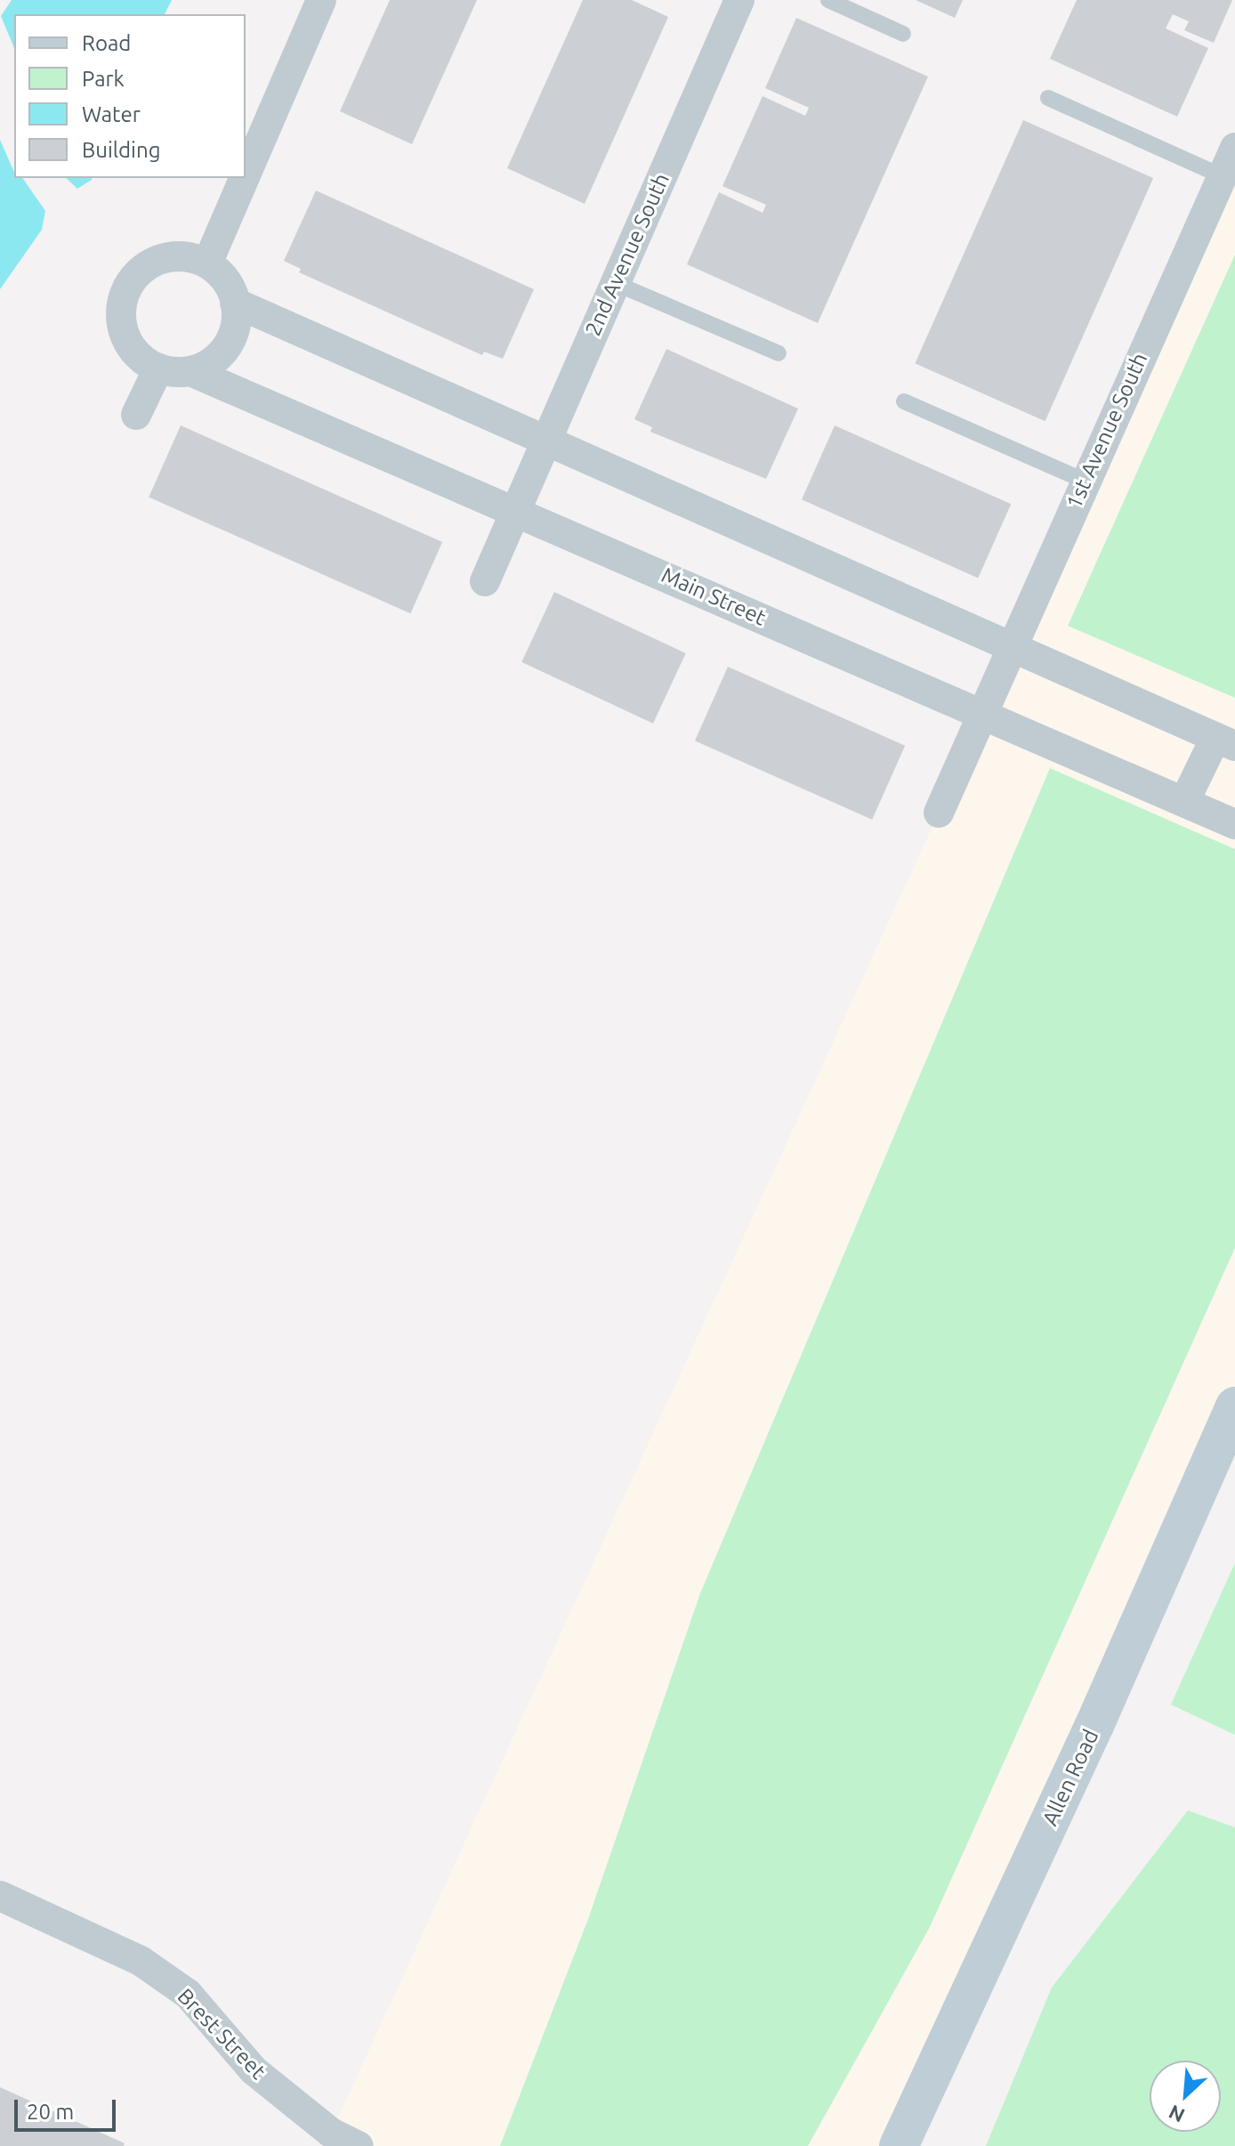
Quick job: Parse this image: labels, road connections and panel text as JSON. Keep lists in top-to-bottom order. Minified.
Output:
{"streets":{"main road":["Allen Road"],"street":["2nd Avenue South","1st Avenue South","Main Street","Brest Street"]},"crossings":[["2nd Avenue South","Main Street"],["1st Avenue South","Main Street"]],"legend":["Road","Park","Water","Building"],"scale_bar":"20 m","north":"bottom left"}
